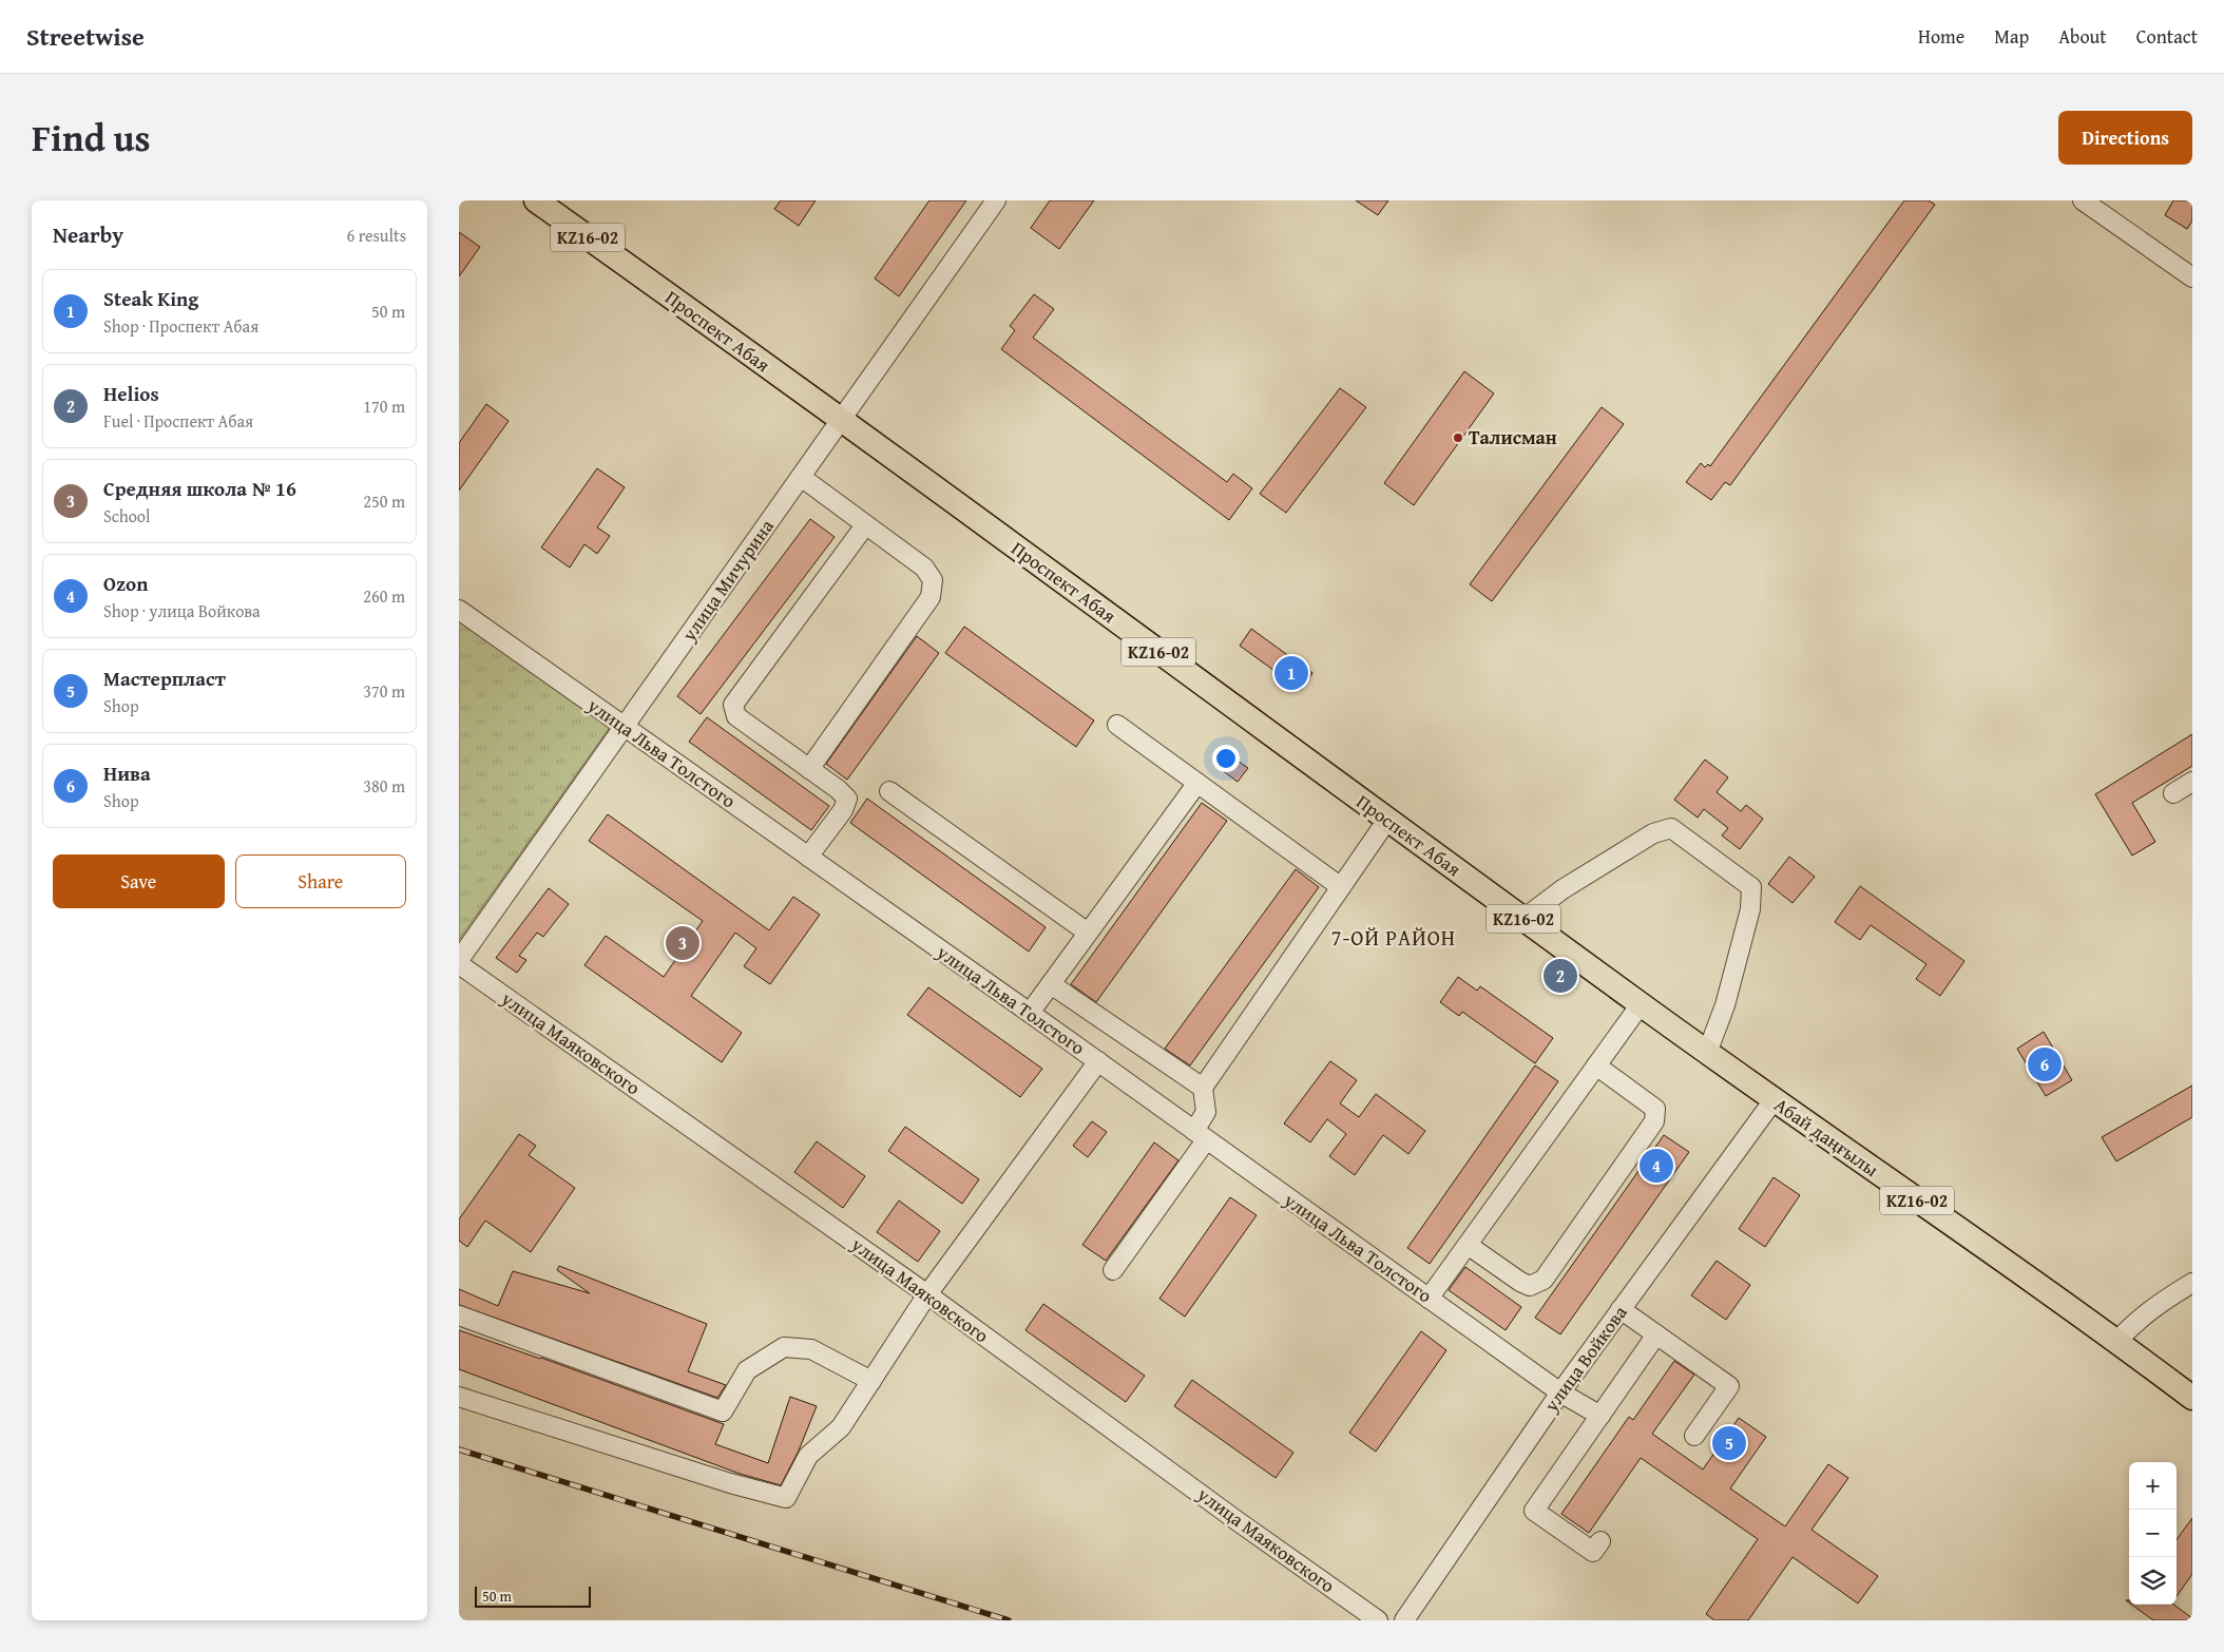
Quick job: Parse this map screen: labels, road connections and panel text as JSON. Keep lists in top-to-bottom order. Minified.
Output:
{"streets":{"main road":["KZ16-02","Проспект Абая","Абай даңғылы"],"street":["улица Мичурина","улица Льва Толстого","улица Маяковского","улица Войкова"]},"crossings":[["Проспект Абая","улица Мичурина"],["Проспект Абая","Абай даңғылы"],["улица Мичурина","улица Льва Толстого"],["улица Мичурина","улица Маяковского"],["улица Льва Толстого","улица Войкова"],["Абай даңғылы","улица Войкова"]],"districts":["7-ОЙ РАЙОН"],"places":["Талисман"],"scale_bar":"50 m","page":{"header":"Streetwise","nav":["Home","Map","About","Contact"],"title":"Find us","buttons":["Directions",["Save","Share"]],"heading":["Nearby","6 results"],"list":[{"mark":"1","name":"Steak King","note":"Shop · Проспект Абая","value":"50 m"},{"mark":"2","name":"Helios","note":"Fuel · Проспект Абая","value":"170 m"},{"mark":"3","name":"Средняя школа № 16","note":"School","value":"250 m"},{"mark":"4","name":"Ozon","note":"Shop · улица Войкова","value":"260 m"},{"mark":"5","name":"Мастерпласт","note":"Shop","value":"370 m"},{"mark":"6","name":"Нива","note":"Shop","value":"380 m"}],"pins":["1","3","2","6","4","5"],"map_buttons":["+","−"],"scale":"50 m"}}
